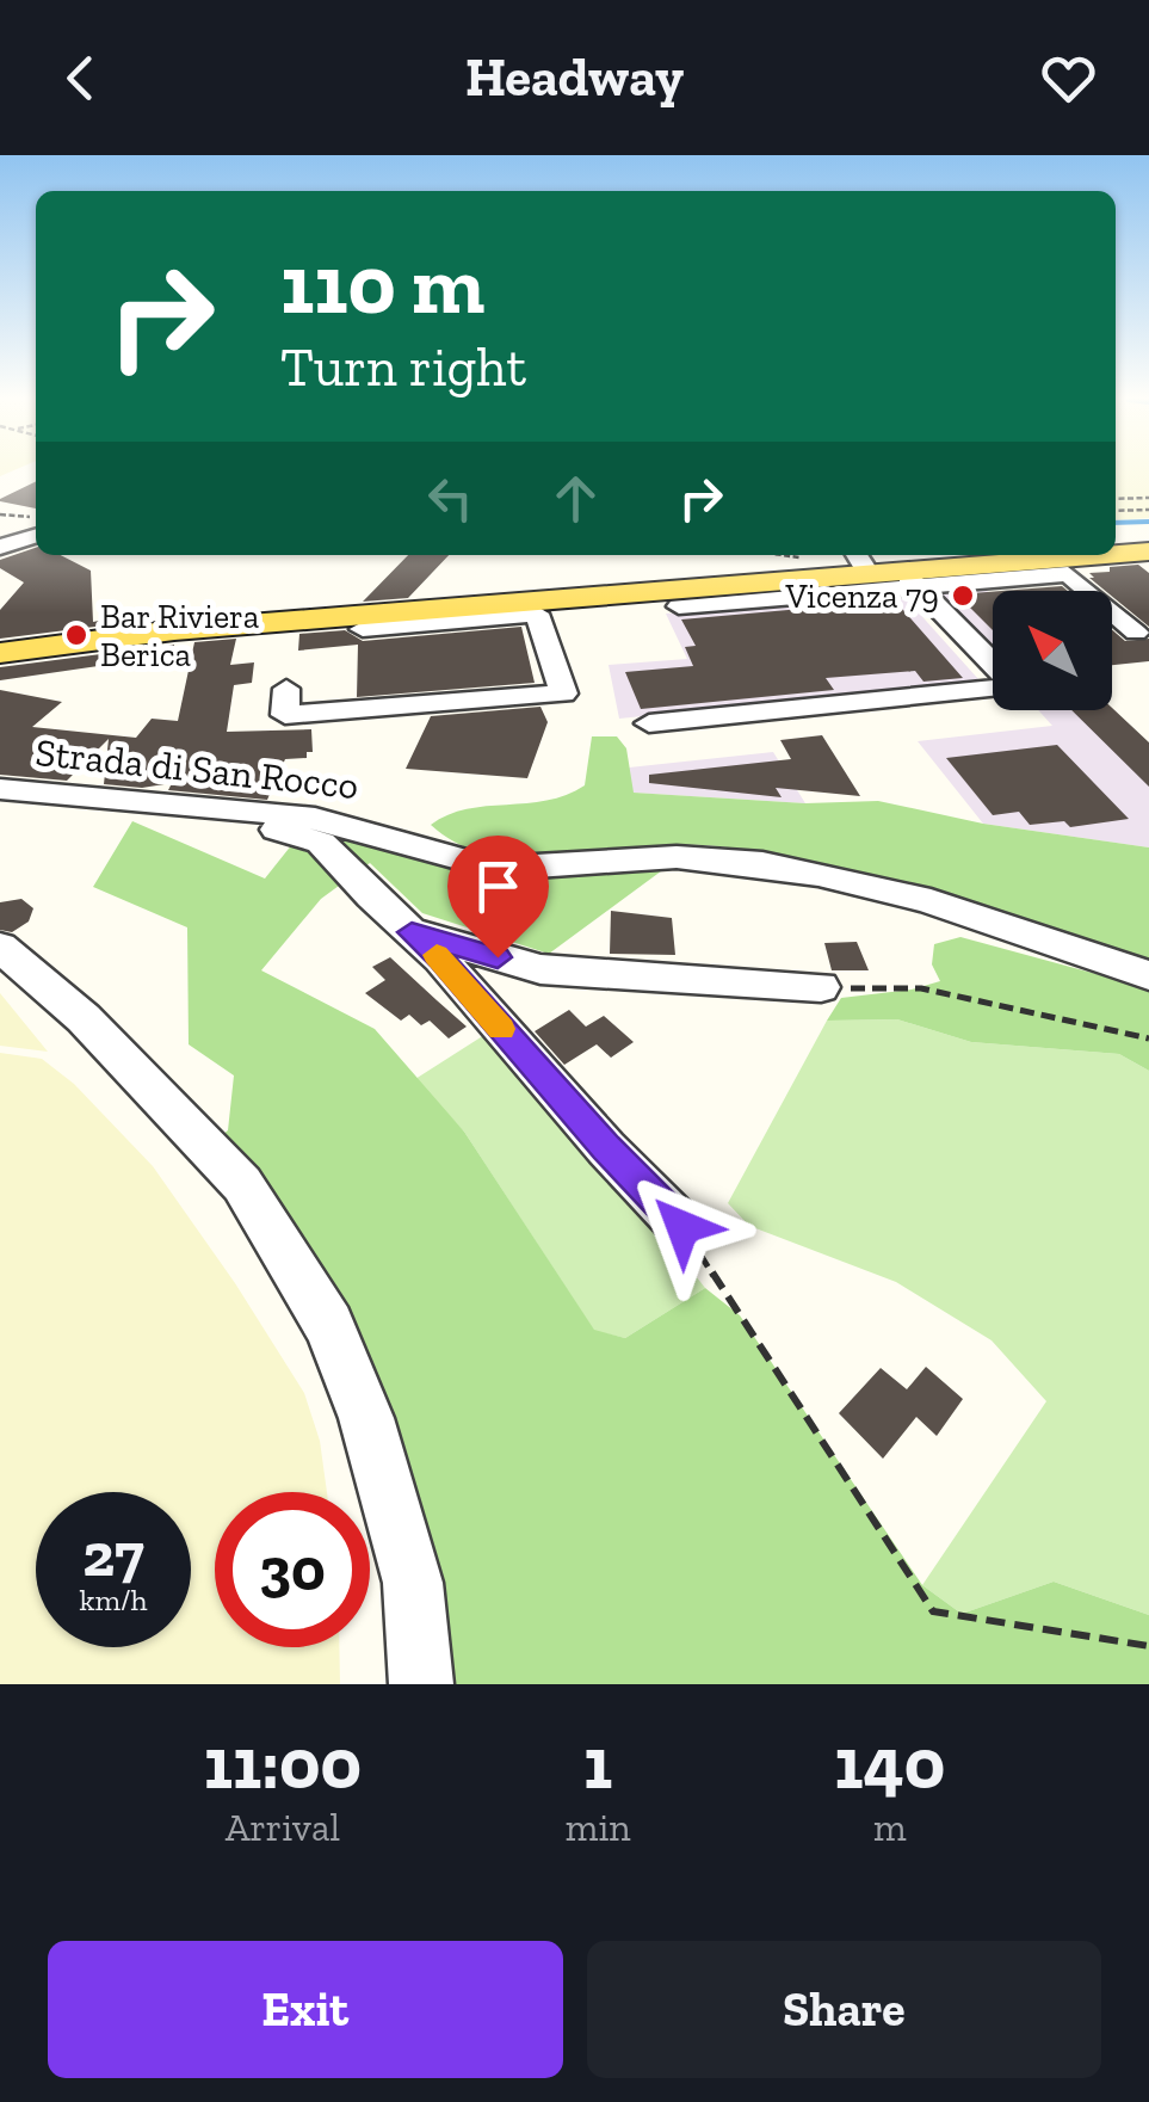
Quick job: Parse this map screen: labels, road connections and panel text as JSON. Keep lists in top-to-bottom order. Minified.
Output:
{"streets":{"street":["Strada di San Rocco"]},"places":["Vicenza 79","Bar Riviera Berica"],"north":"top left","page":{"header":"Headway","turn":["110 m","Turn right"],"speed":"27 km/h","limit":"30","eta":["11:00","Arrival","1","min","140","m"],"buttons":["Exit","Share"]}}
